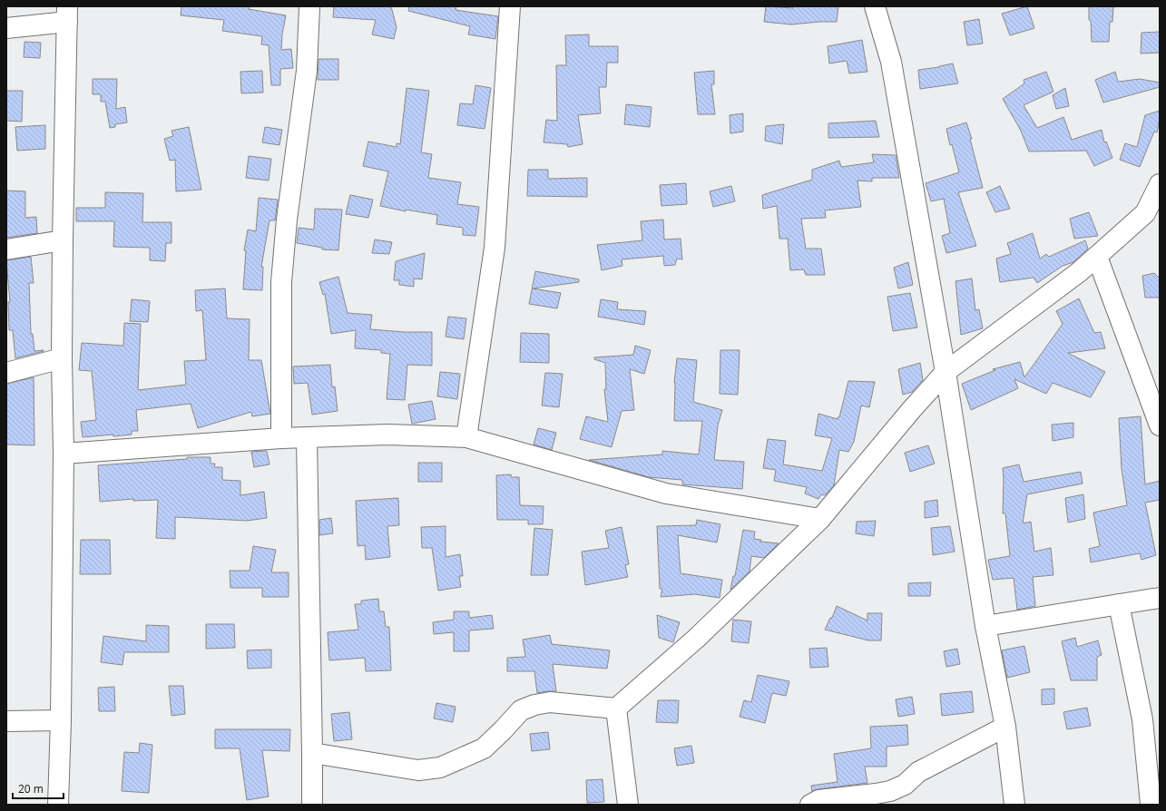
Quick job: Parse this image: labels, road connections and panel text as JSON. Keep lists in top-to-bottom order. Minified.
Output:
{"scale_bar":"20 m"}
